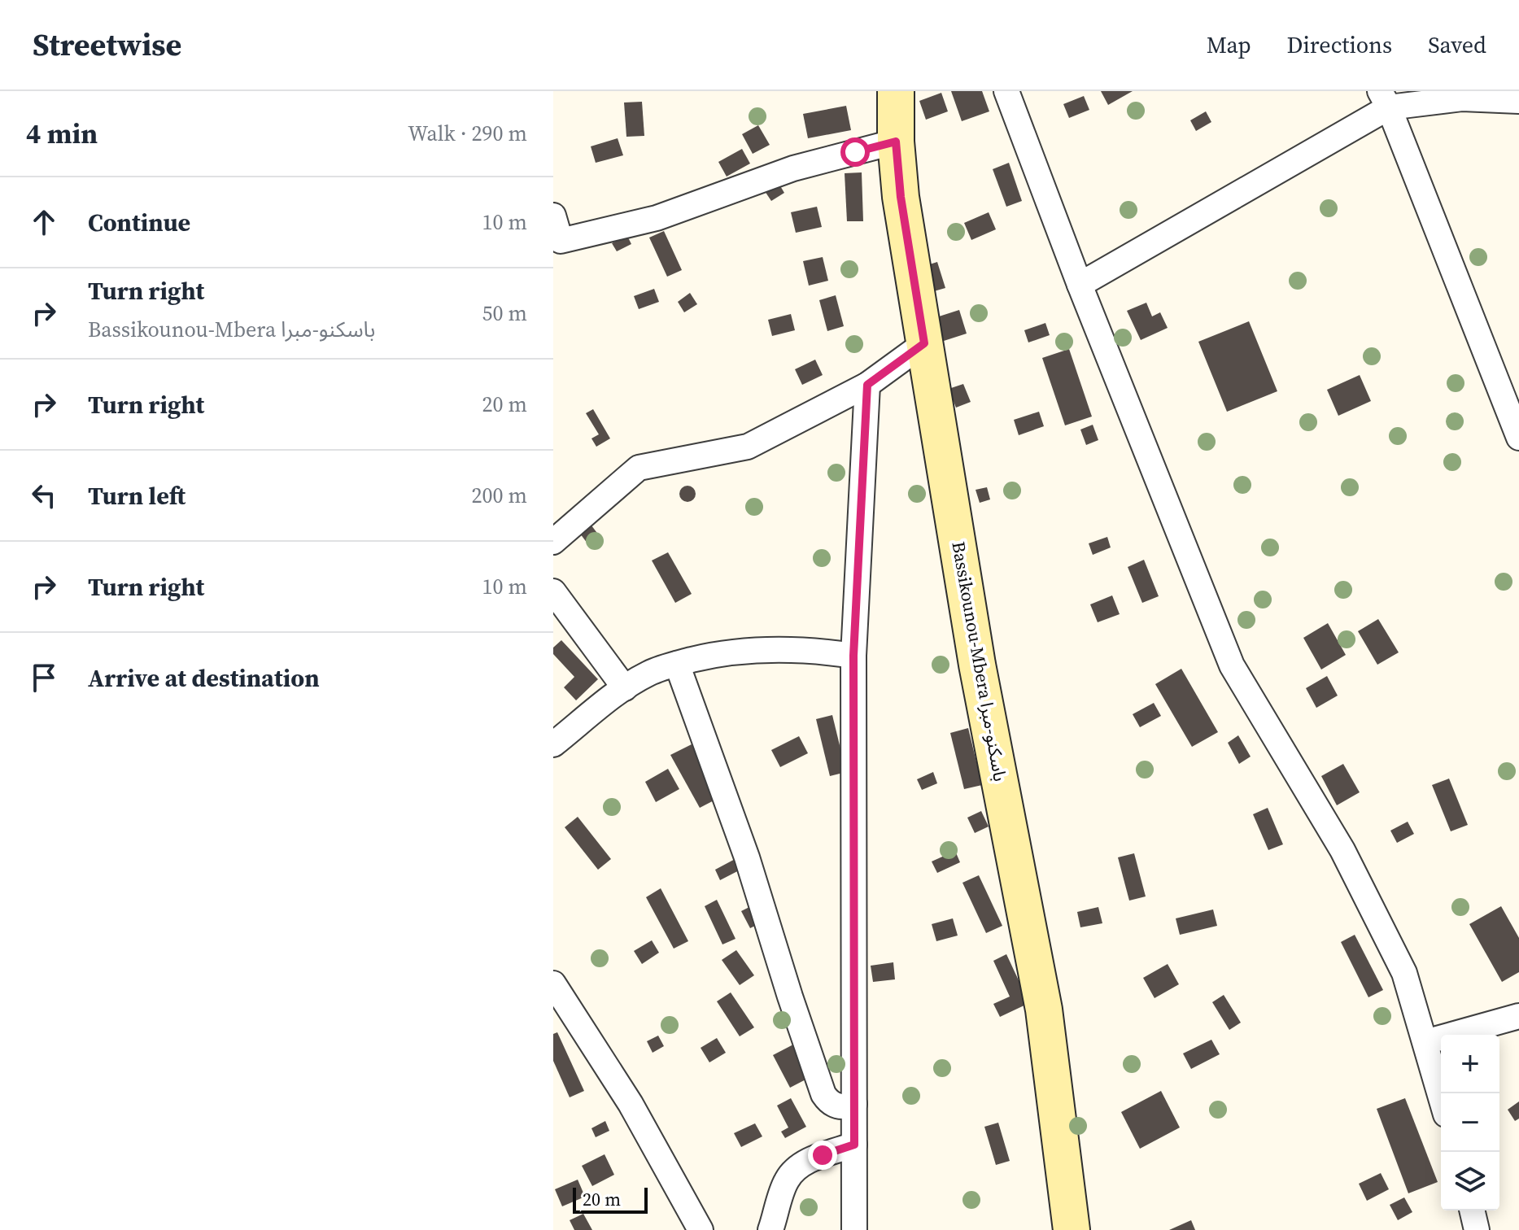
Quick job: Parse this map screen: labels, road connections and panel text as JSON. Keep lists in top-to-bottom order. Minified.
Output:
{"streets":{"street":["Bassikounou-Mbera باسكنو-مبرا"]},"scale_bar":"20 m","page":{"header":"Streetwise","nav":["Map","Directions","Saved"],"heading":["4 min","Walk · 290 m"],"list":[["Continue","10 m"],["Turn right","Bassikounou-Mbera باسكنو-مبرا","50 m"],["Turn right","20 m"],["Turn left","200 m"],["Turn right","10 m"],"Arrive at destination"],"map_buttons":["+","−"],"scale":"20 m"}}
